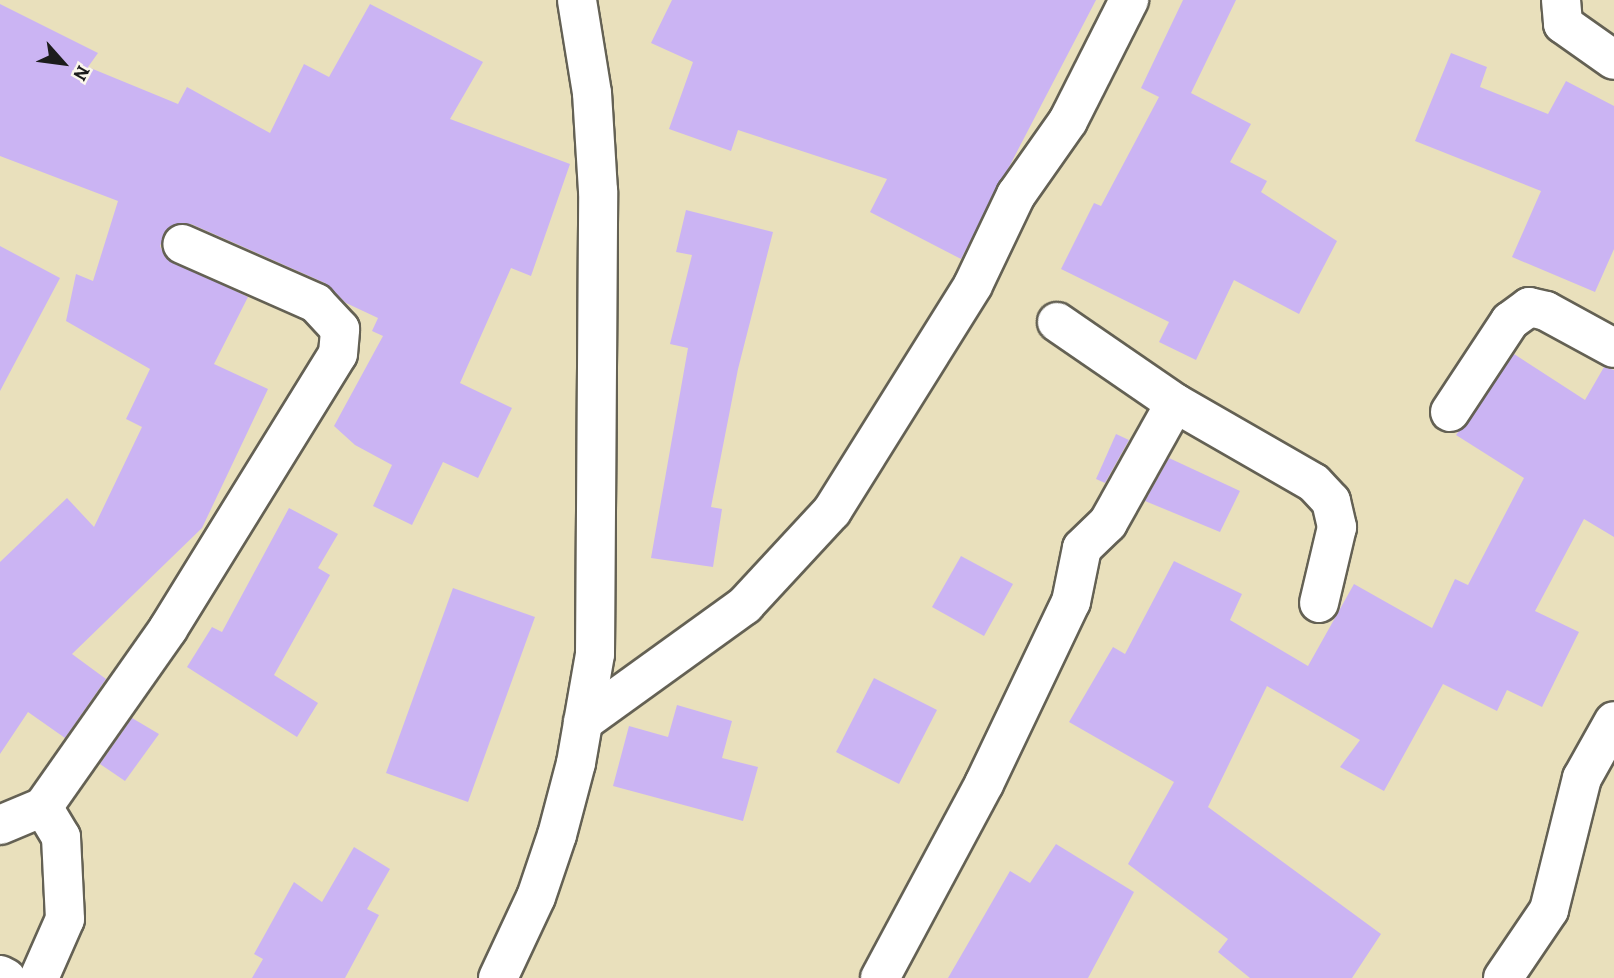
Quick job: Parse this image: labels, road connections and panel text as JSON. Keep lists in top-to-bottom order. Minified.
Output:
{"north":"bottom right"}
